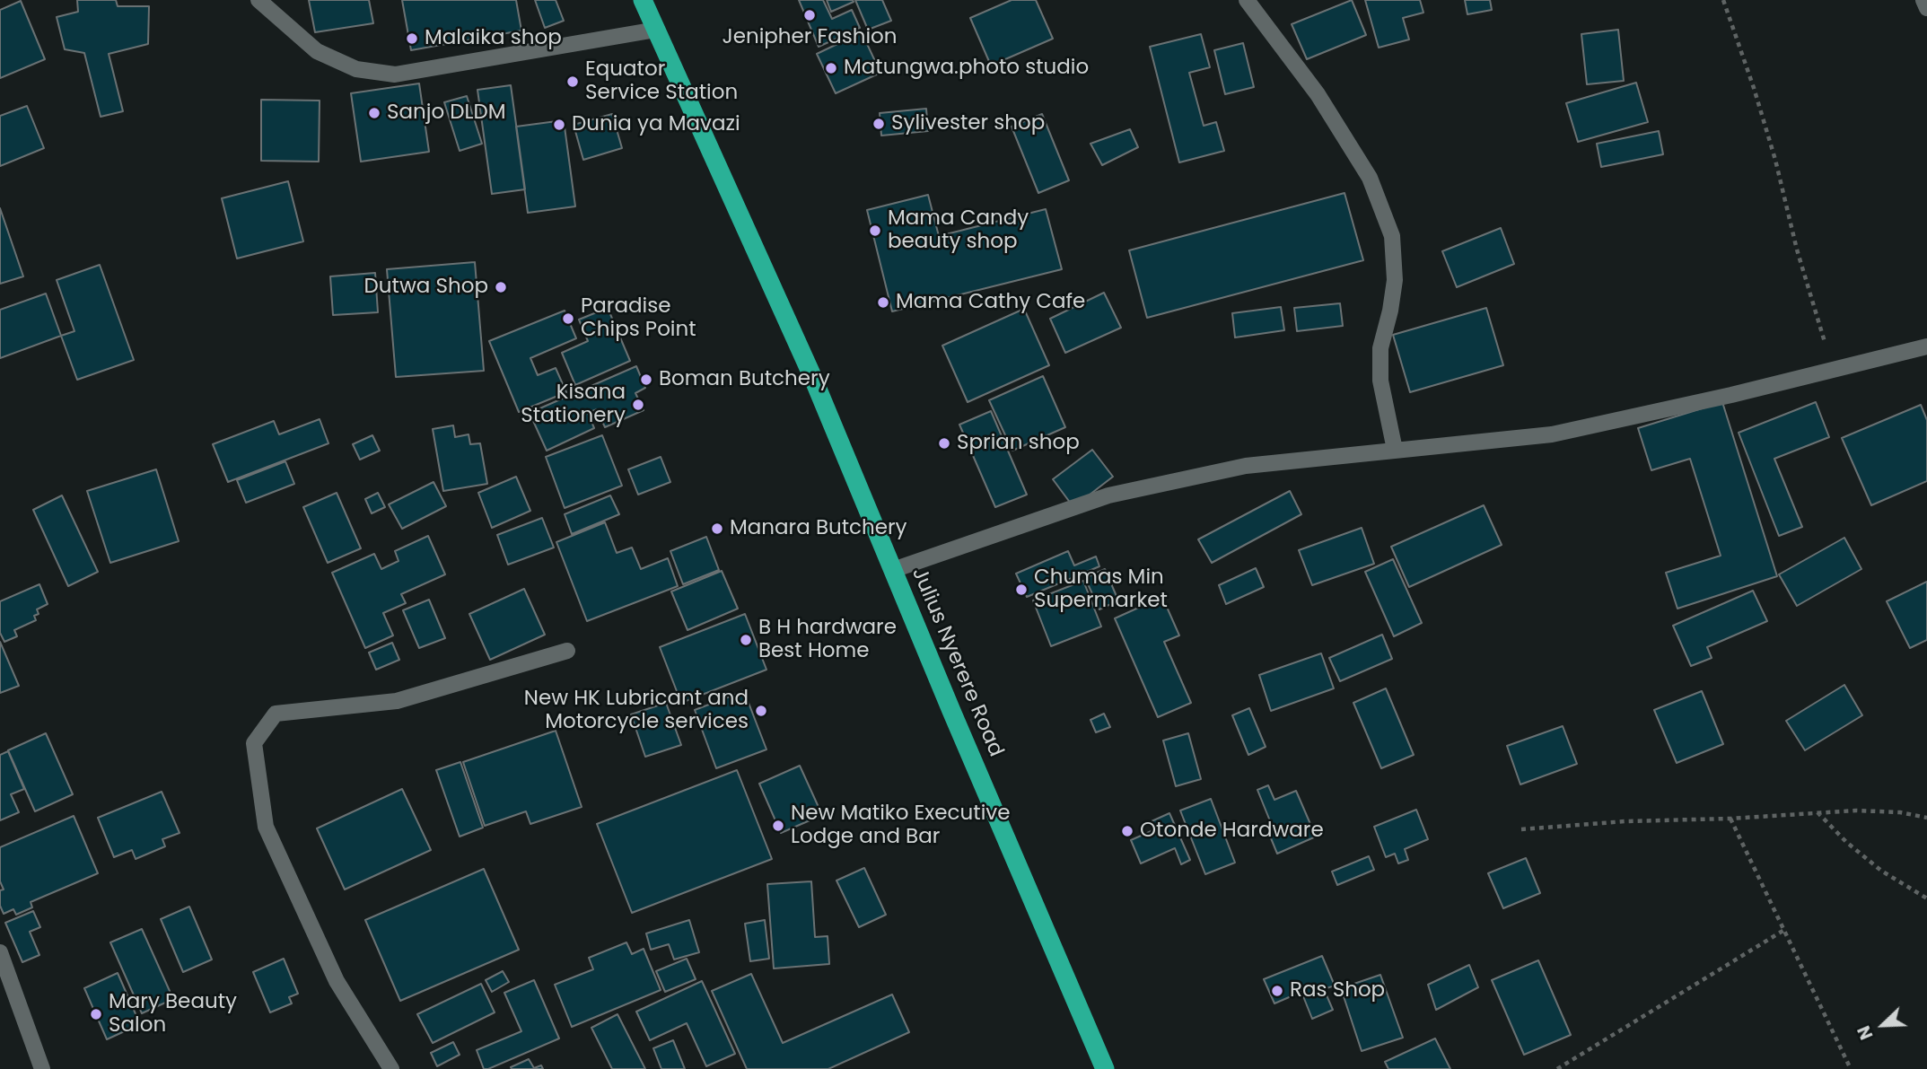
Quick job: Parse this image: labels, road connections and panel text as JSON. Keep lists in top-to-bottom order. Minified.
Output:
{"streets":{"highway":["Julius Nyerere Road"]},"places":["Jenipher Fashion","Malaika shop","Matungwa.photo studio","Equator Service Station","Sanjo DLDM","Sylivester shop","Dunia ya Mavazi","Mama Candy beauty shop","Dutwa Shop","Mama Cathy Cafe","Paradise Chips Point","Boman Butchery","Kisana Stationery","Sprian shop","Manara Butchery","Chumas Min Supermarket","B H hardware Best Home","New HK Lubricant and Motorcycle services","New Matiko Executive Lodge and Bar","Otonde Hardware","Ras Shop","Mary Beauty Salon"],"north":"bottom left"}
